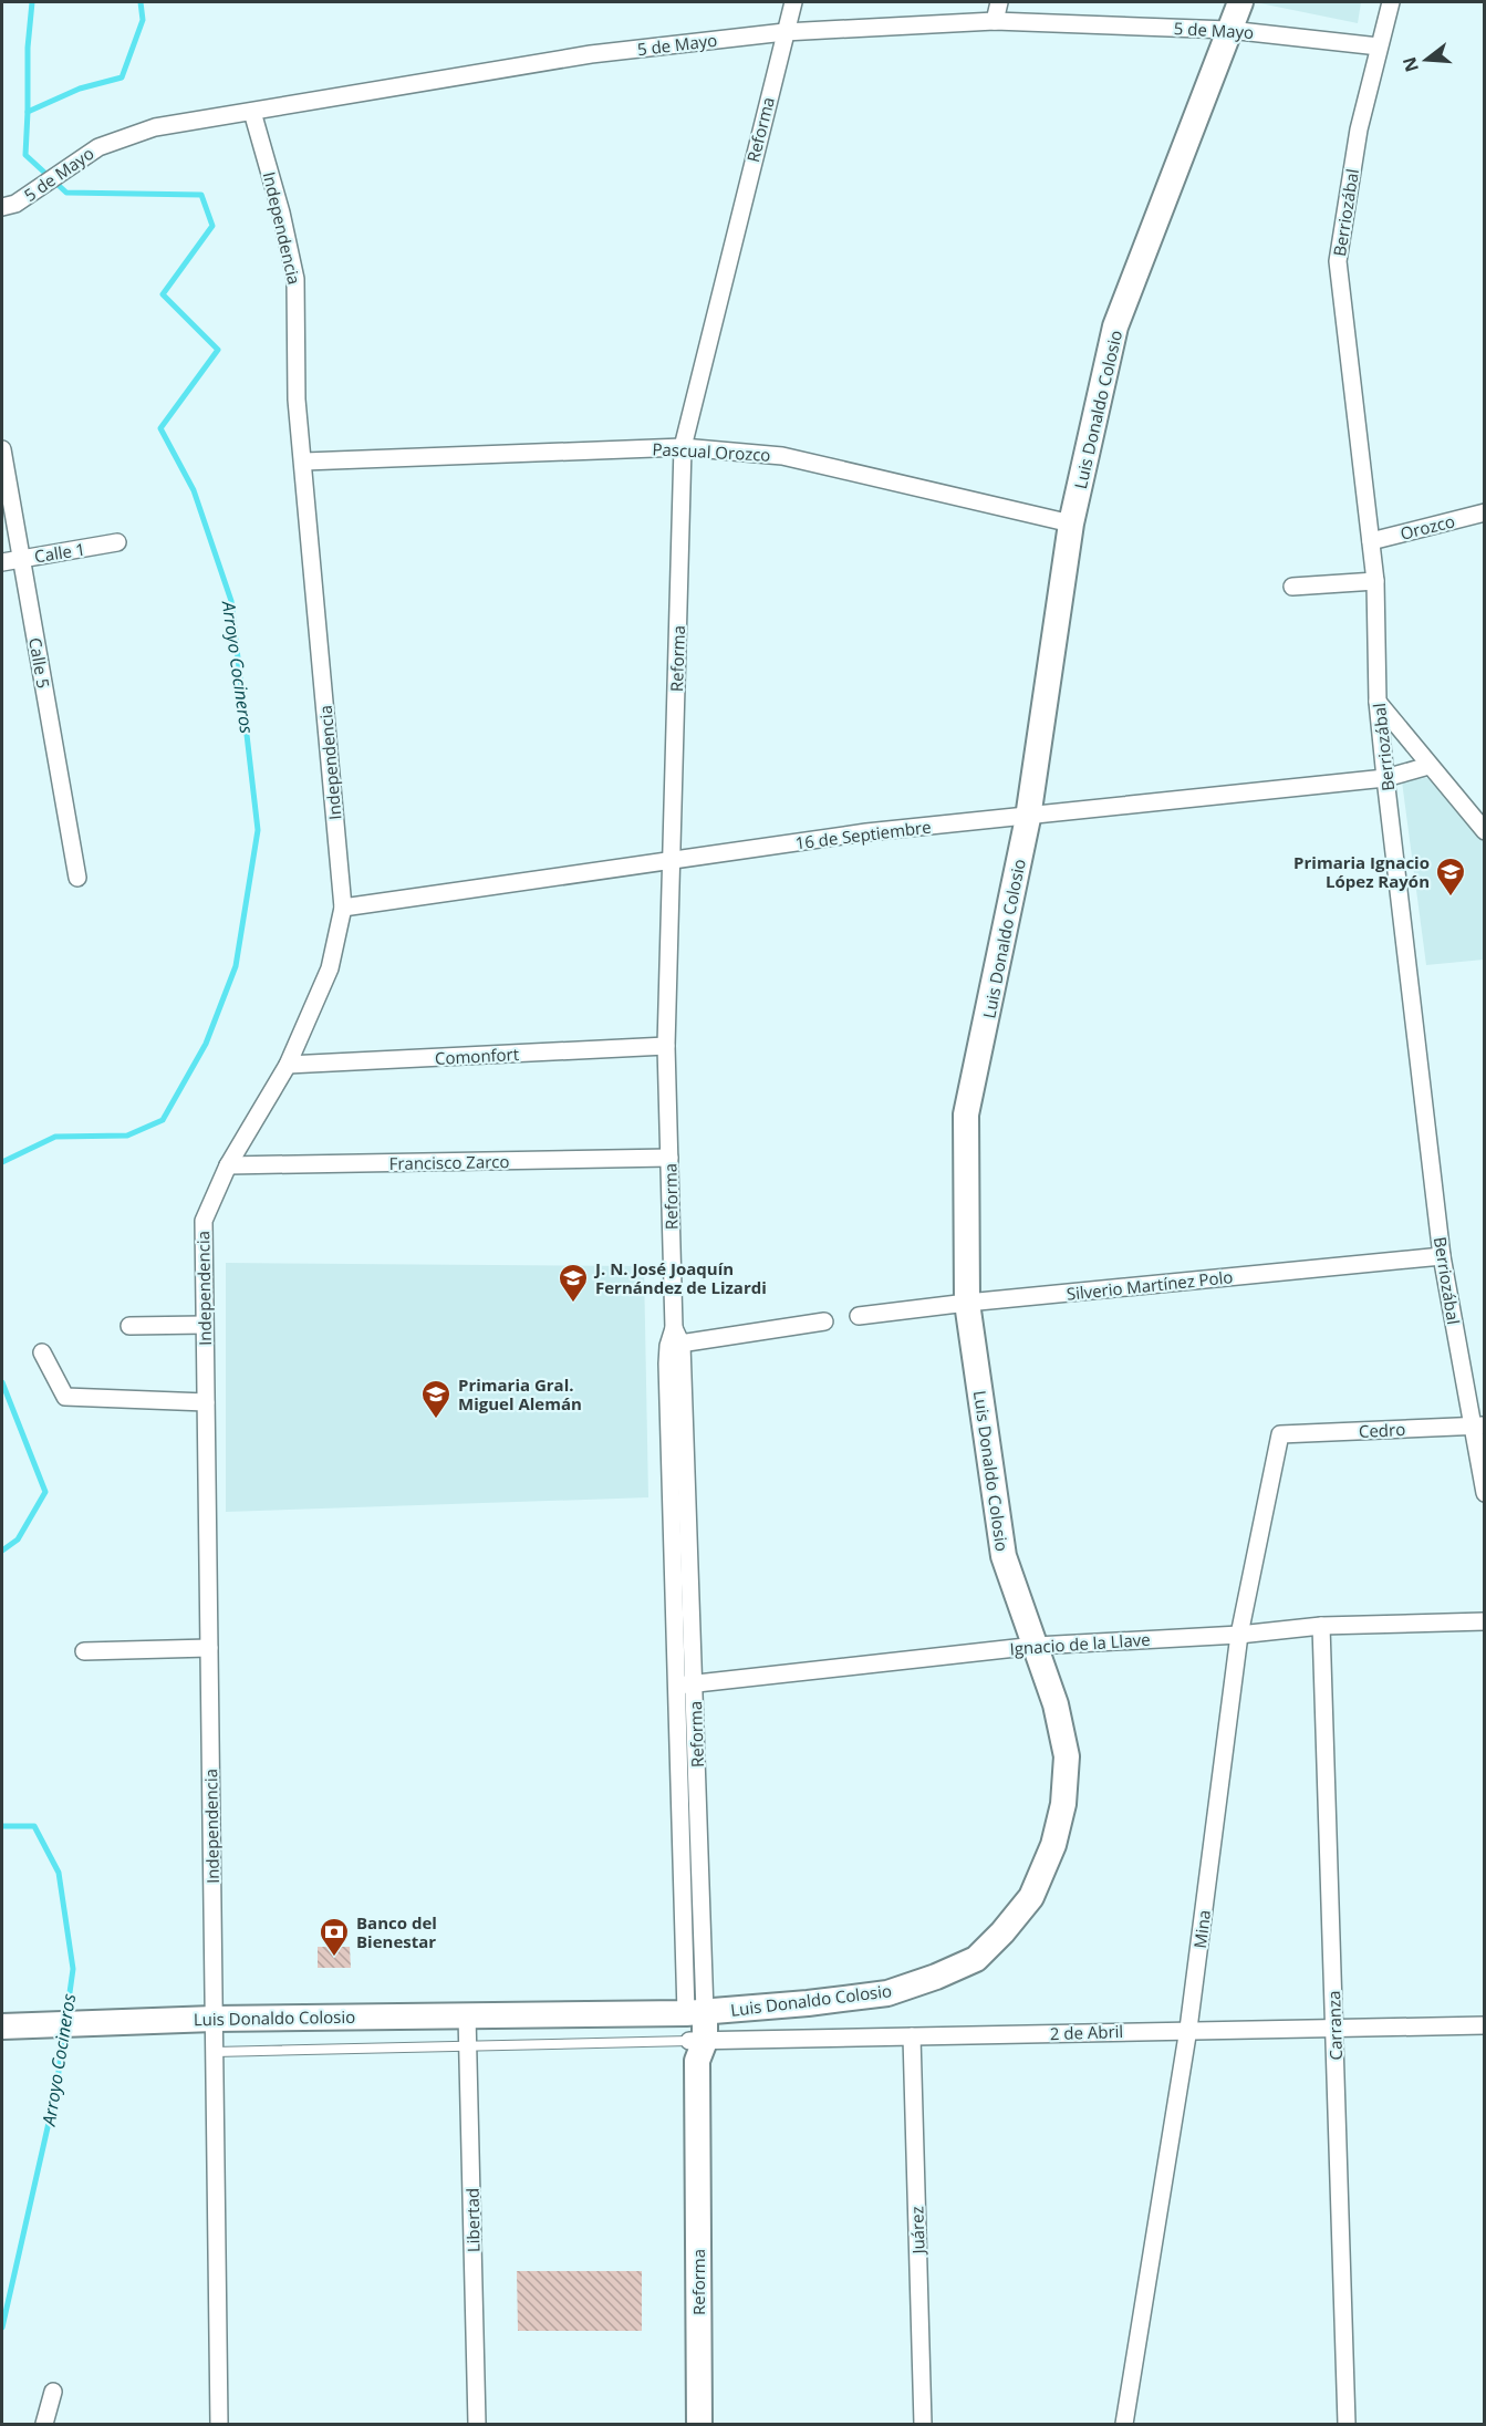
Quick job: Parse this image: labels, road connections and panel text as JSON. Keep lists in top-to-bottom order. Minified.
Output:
{"streets":{"main road":["Reforma","Luis Donaldo Colosio"],"street":["5 de Mayo","Berriozábal","Independencia","Pascual Orozco","Orozco","Calle 1","Calle 5","16 de Septiembre","Comonfort","Francisco Zarco","Silverio Martínez Polo","Cedro","Ignacio de la Llave","Mina","Carranza","2 de Abril","Libertad","Juárez"]},"crossings":[["5 de Mayo","Reforma"],["5 de Mayo","Berriozábal"],["5 de Mayo","Independencia"],["5 de Mayo","Luis Donaldo Colosio"],["Reforma","Luis Donaldo Colosio"],["Reforma","Pascual Orozco"],["Reforma","16 de Septiembre"],["Reforma","Comonfort"],["Reforma","Francisco Zarco"],["Reforma","Ignacio de la Llave"],["Reforma","2 de Abril"],["Berriozábal","Orozco"],["Berriozábal","16 de Septiembre"],["Berriozábal","Silverio Martínez Polo"],["Berriozábal","Cedro"],["Independencia","Luis Donaldo Colosio"],["Independencia","Pascual Orozco"],["Independencia","16 de Septiembre"],["Independencia","Comonfort"],["Independencia","Francisco Zarco"],["Luis Donaldo Colosio","Pascual Orozco"],["Luis Donaldo Colosio","16 de Septiembre"],["Luis Donaldo Colosio","Silverio Martínez Polo"],["Luis Donaldo Colosio","Ignacio de la Llave"],["Luis Donaldo Colosio","2 de Abril"],["Luis Donaldo Colosio","Libertad"],["Calle 1","Calle 5"],["Cedro","Mina"],["Ignacio de la Llave","Mina"],["Ignacio de la Llave","Carranza"],["Mina","2 de Abril"],["Carranza","2 de Abril"],["2 de Abril","Juárez"]],"water":["Arroyo Cocineros"],"places":{"school or university":["Primaria Ignacio López Rayón","J. N. José Joaquín Fernández de Lizardi","Primaria Gral. Miguel Alemán"],"bank":["Banco del Bienestar"]},"north":"left"}
